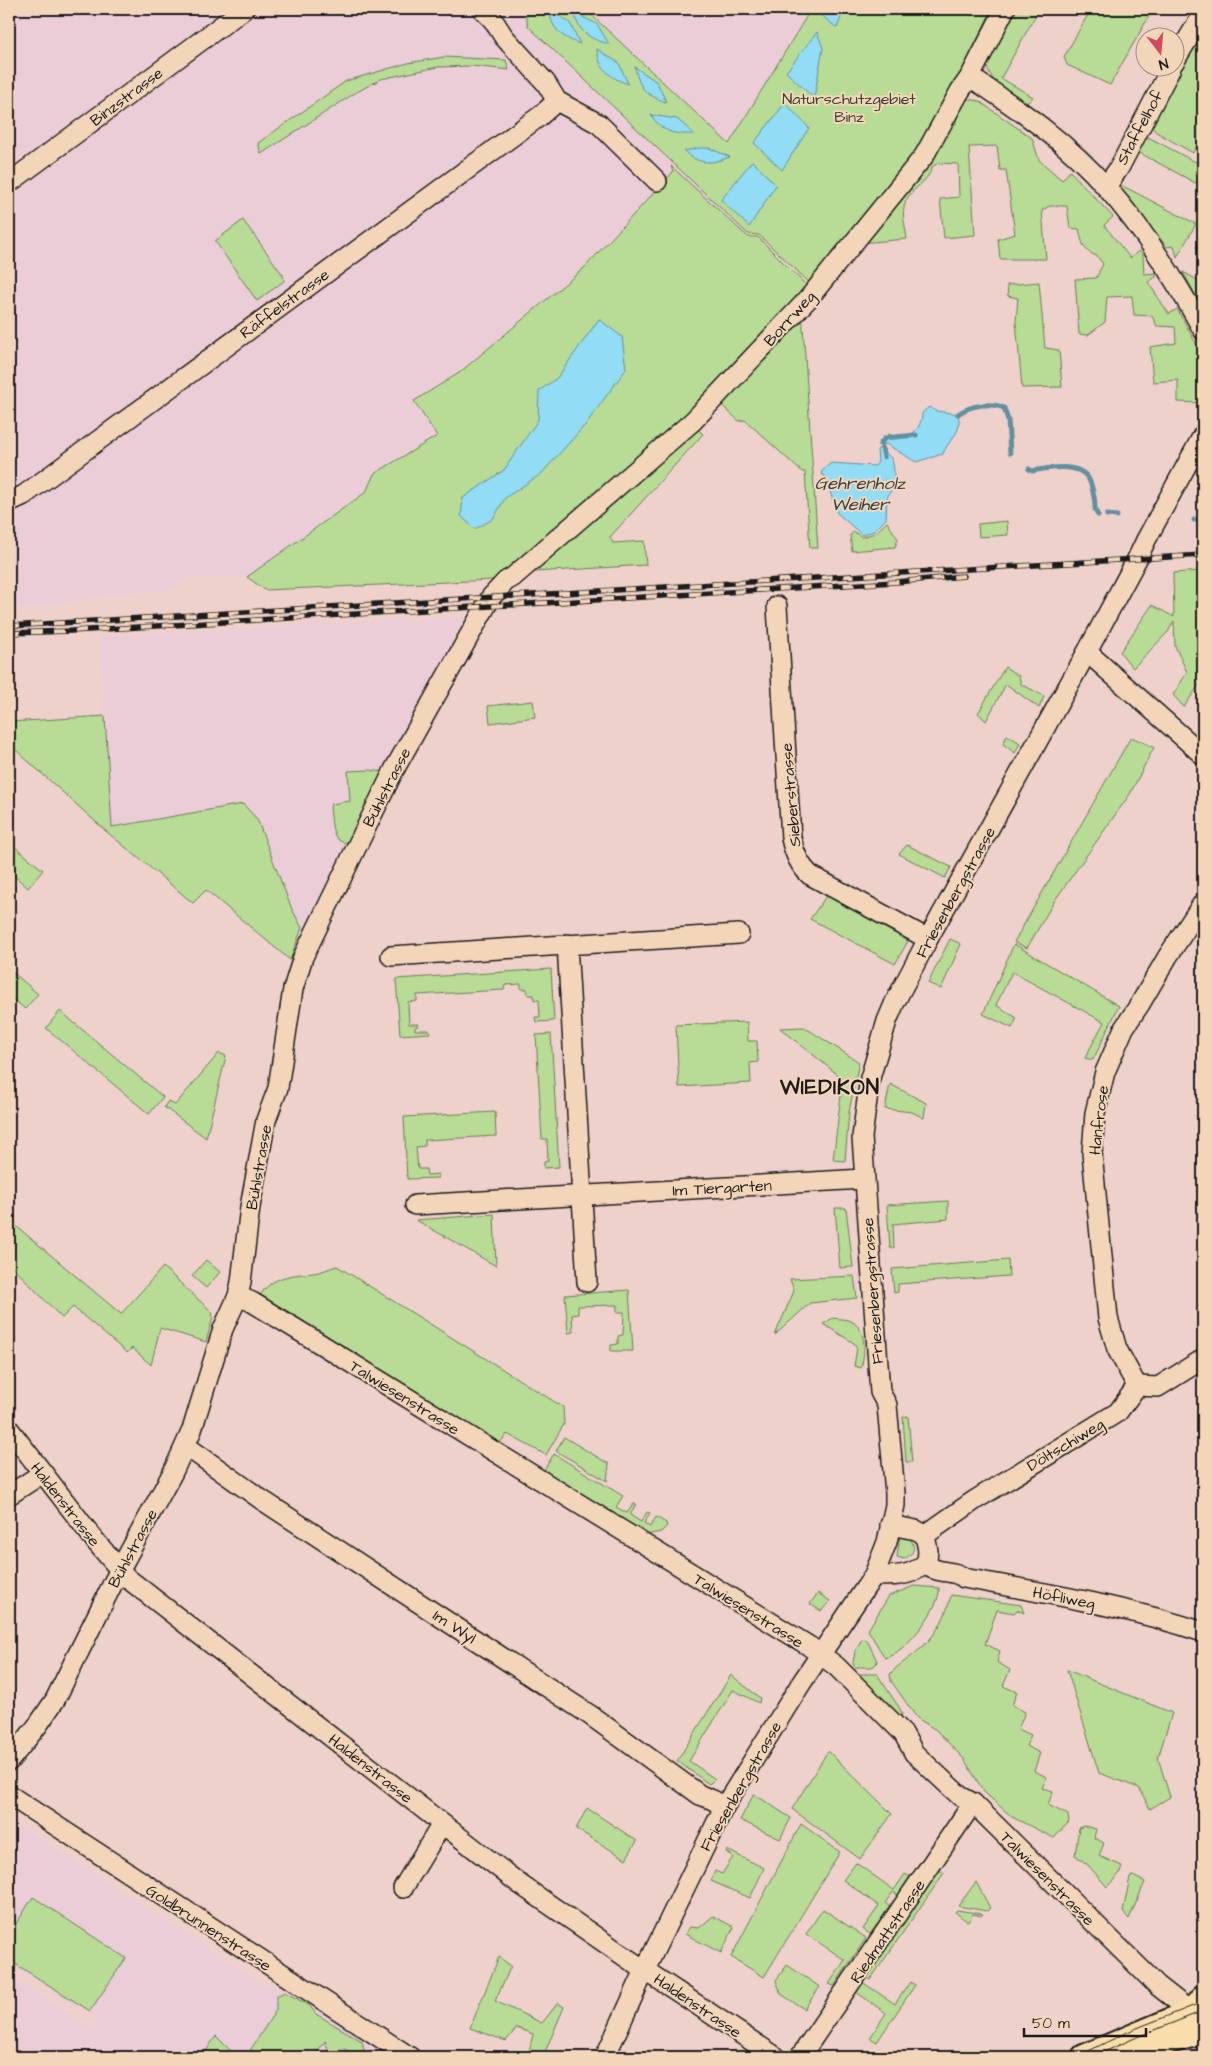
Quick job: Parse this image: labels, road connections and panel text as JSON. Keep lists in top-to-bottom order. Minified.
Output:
{"streets":{"street":["Binzstrasse","Staffelhof","Räffelstrasse","Borrweg","Bühlstrasse","Sieberstrasse","Friesenbergstrasse","Hanfrose","Im Tiergarten","Talwiesenstrasse","Döltschiweg","Haldenstrasse","Höfliweg","Im Wyl","Goldbrunnenstrasse","Riedmattstrasse"]},"crossings":[["Borrweg","Bühlstrasse"],["Bühlstrasse","Talwiesenstrasse"],["Bühlstrasse","Haldenstrasse"],["Bühlstrasse","Im Wyl"],["Sieberstrasse","Friesenbergstrasse"],["Friesenbergstrasse","Im Tiergarten"],["Friesenbergstrasse","Talwiesenstrasse"],["Friesenbergstrasse","Haldenstrasse"],["Friesenbergstrasse","Im Wyl"],["Hanfrose","Döltschiweg"],["Talwiesenstrasse","Riedmattstrasse"]],"districts":["WIEDIKON"],"water":["Gehrenholz Weiher"],"parks":["Naturschutzgebiet Binz"],"scale_bar":"50 m","north":"bottom"}
